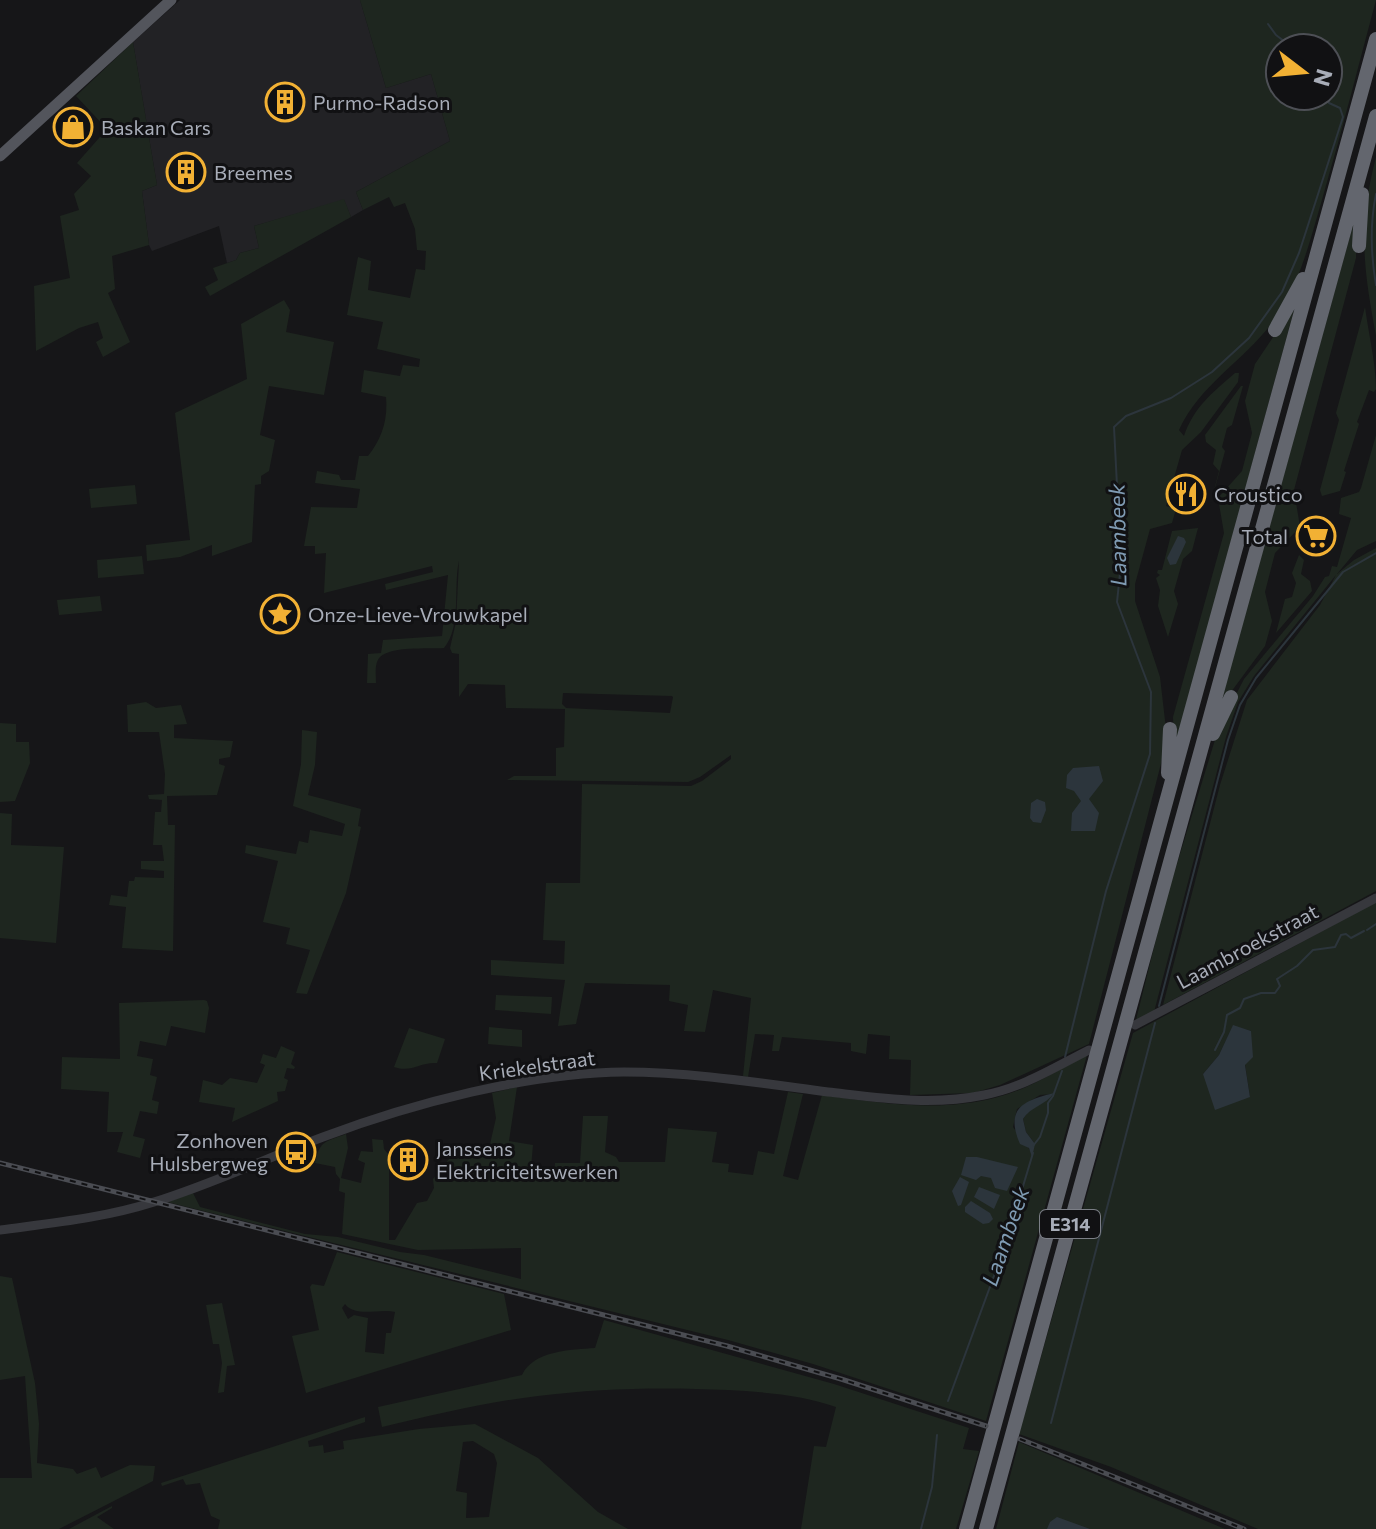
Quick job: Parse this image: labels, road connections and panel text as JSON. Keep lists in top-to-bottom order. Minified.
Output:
{"streets":{"highway":["E314"],"street":["Laambroekstraat","Kriekelstraat"]},"water":["Laambeek"],"places":{"building":["Purmo-Radson","Breemes","Janssens Elektriciteitswerken"],"shop":["Baskan Cars"],"restaurant":["Croustico"],"supermarket":["Total"],"place":["Onze-Lieve-Vrouwkapel"],"bus stop":["Zonhoven Hulsbergweg"]},"north":"right"}
